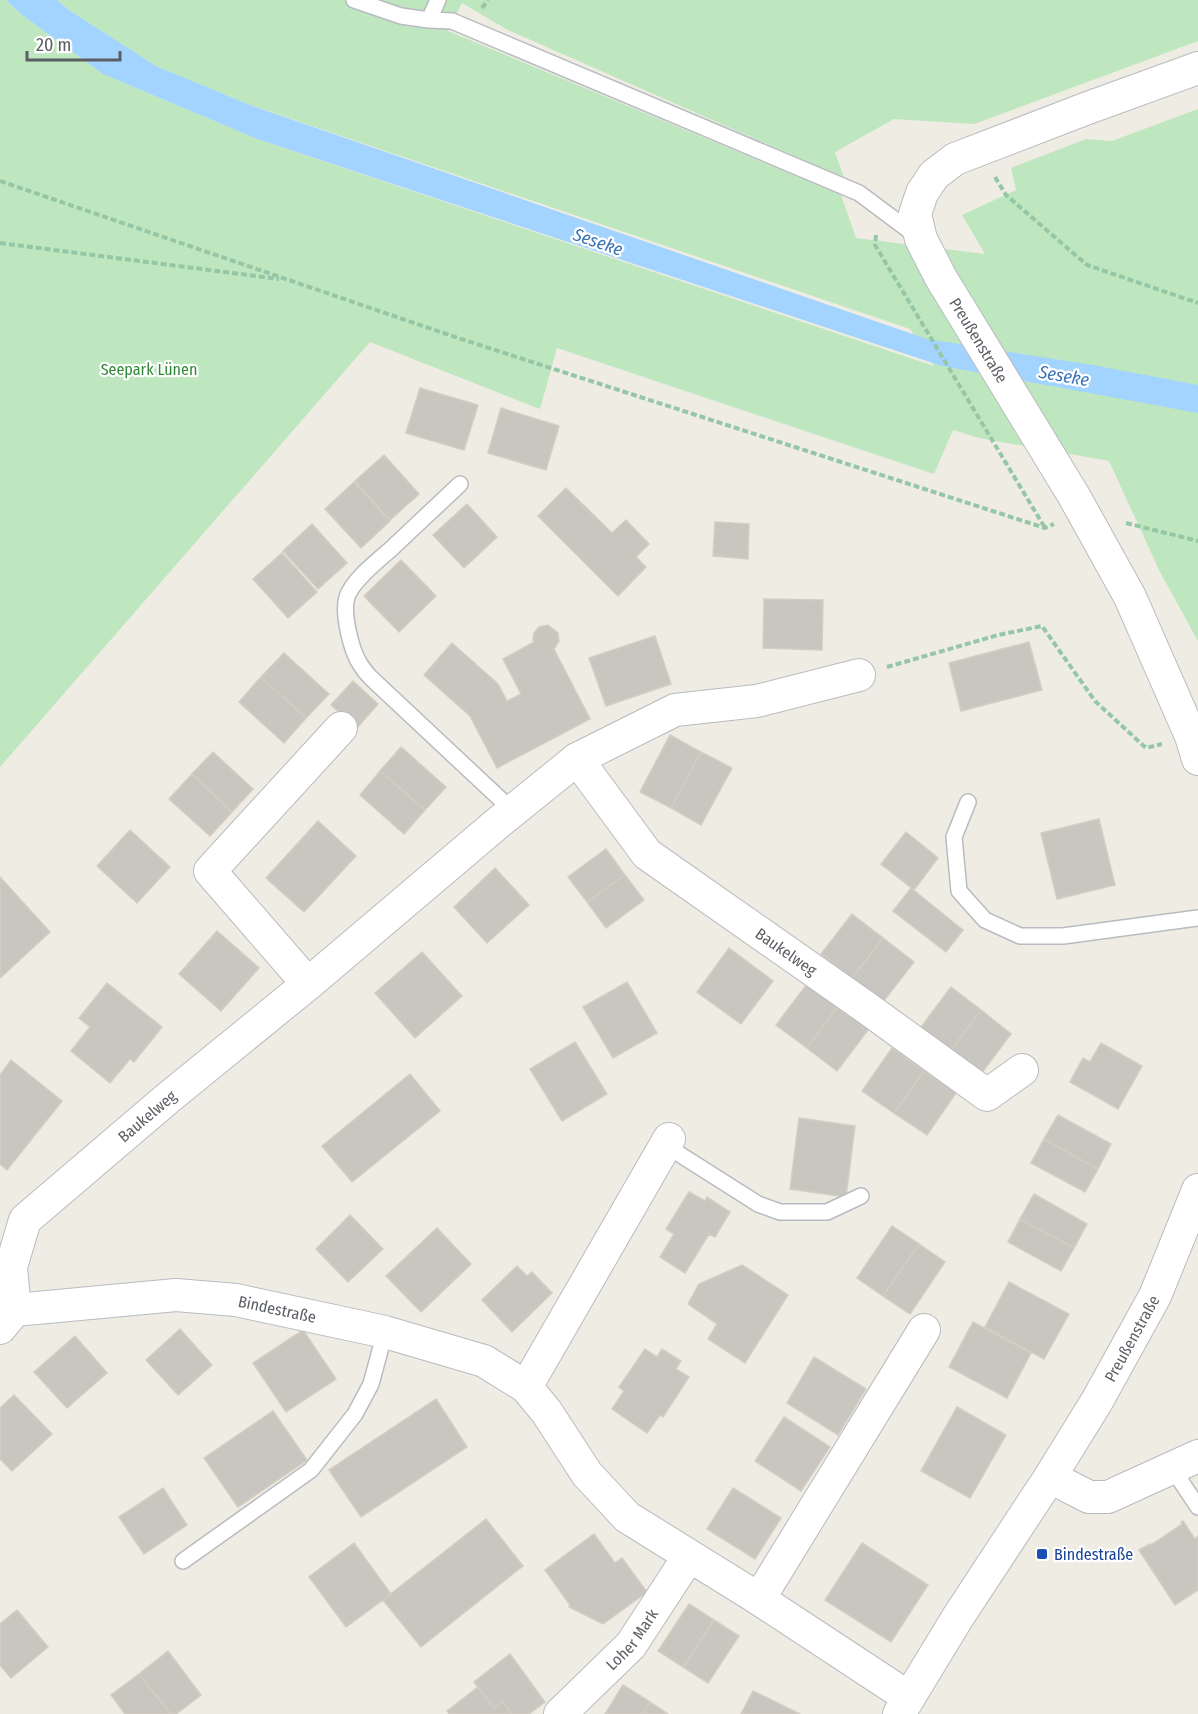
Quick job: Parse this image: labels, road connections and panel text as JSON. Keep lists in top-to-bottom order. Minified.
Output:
{"streets":{"street":["Preußenstraße","Baukelweg","Bindestraße","Loher Mark"]},"crossings":[["Preußenstraße","Bindestraße"],["Baukelweg","Bindestraße"],["Bindestraße","Loher Mark"]],"water":["Seseke"],"parks":["Seepark Lünen"],"places":{"transit":["Bindestraße"]},"scale_bar":"20 m"}
